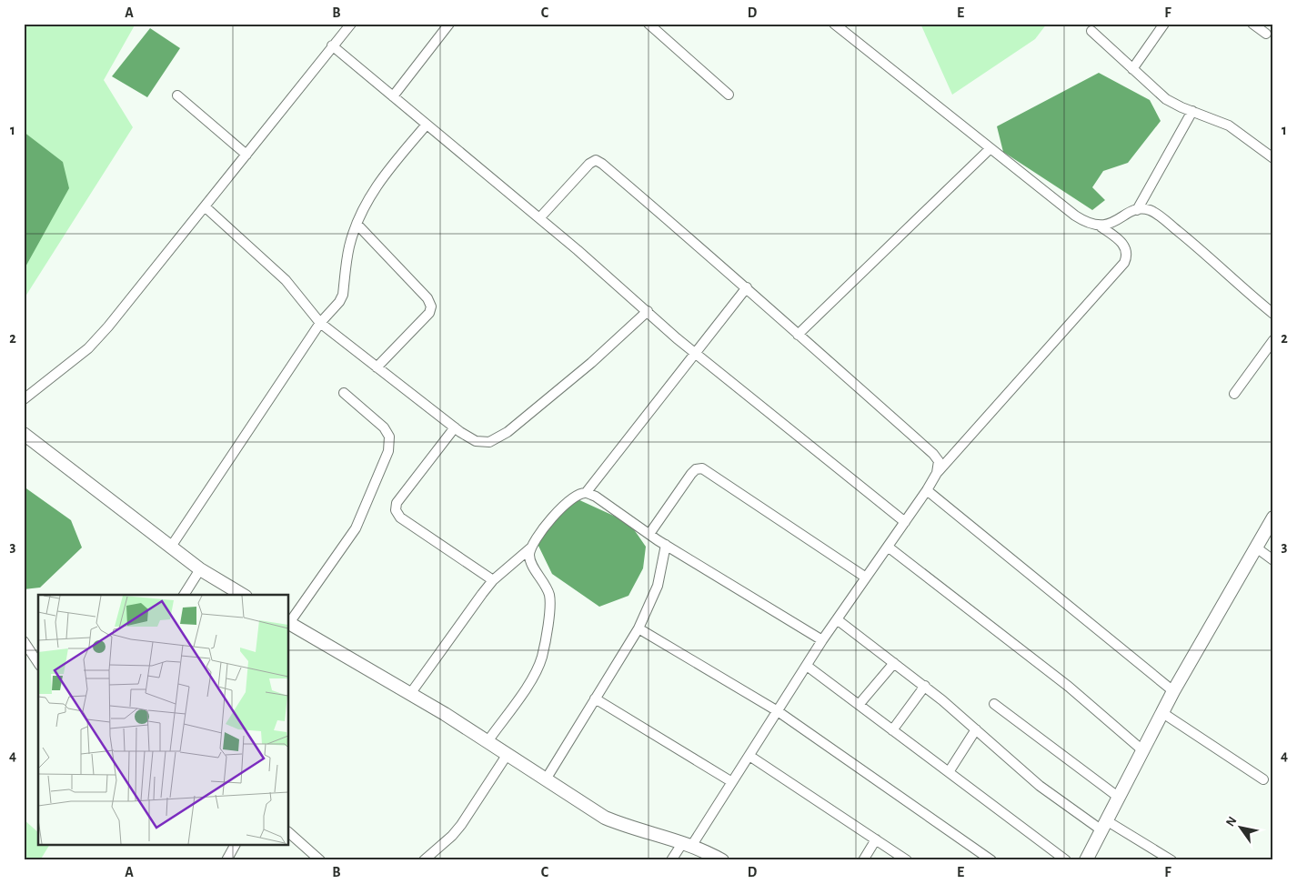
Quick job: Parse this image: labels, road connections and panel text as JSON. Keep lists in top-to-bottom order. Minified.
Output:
{"north":"top left","grid":{"columns":["A","B","C","D","E","F"],"rows":["1","2","3","4"]}}
